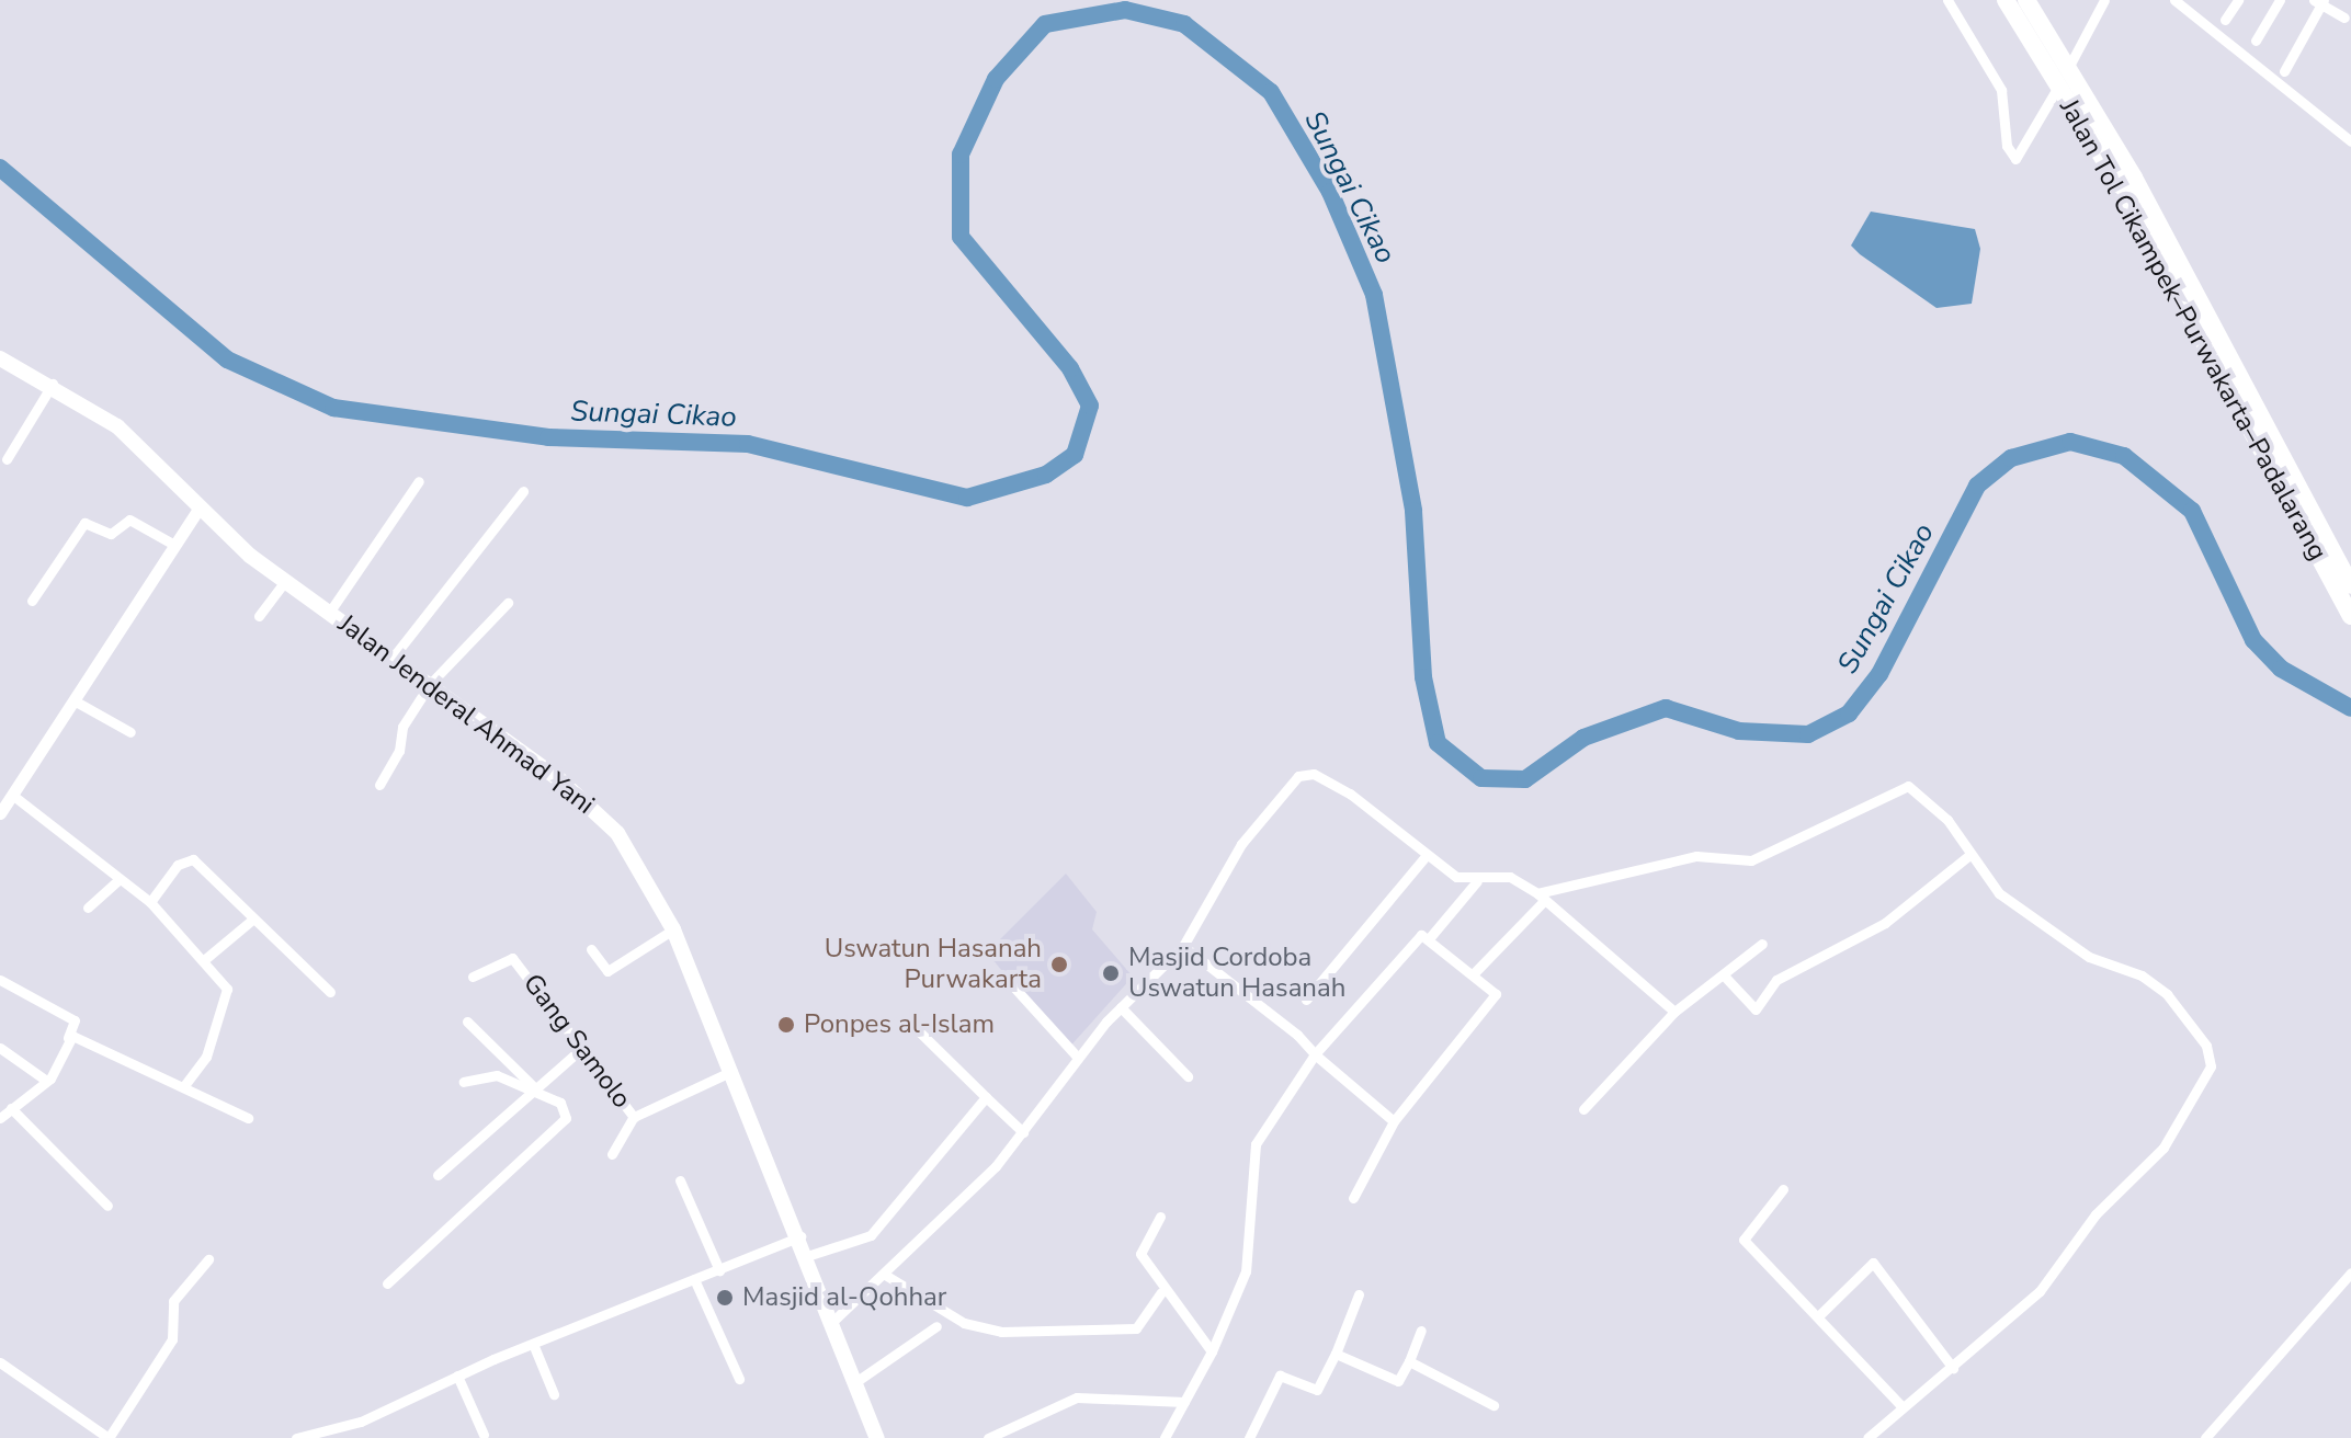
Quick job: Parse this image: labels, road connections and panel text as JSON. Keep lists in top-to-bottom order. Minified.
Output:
{"streets":{"highway":["Jalan Tol Cikampek–Purwakarta–Padalarang","Jalan Jenderal Ahmad Yani"],"street":["Gang Samolo"]},"crossings":[["Jalan Jenderal Ahmad Yani","Gang Samolo"]],"water":["Sungai Cikao"],"places":["Uswatun Hasanah Purwakarta","Masjid Cordoba Uswatun Hasanah","Ponpes al-Islam","Masjid al-Qohhar"]}
